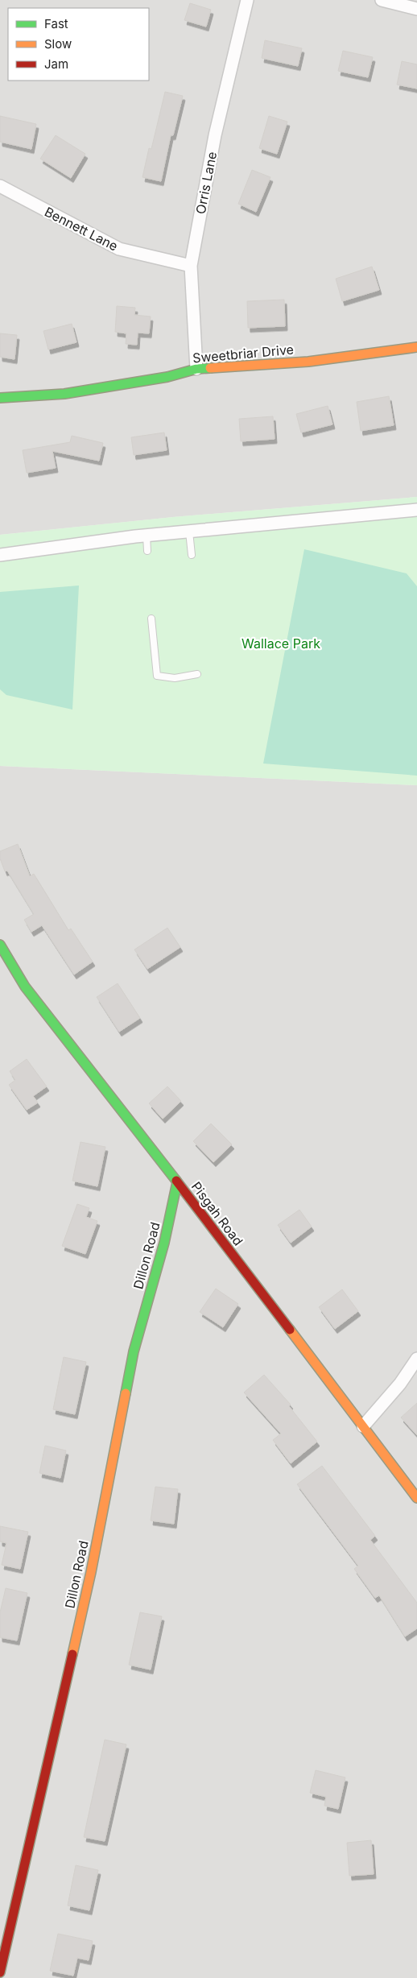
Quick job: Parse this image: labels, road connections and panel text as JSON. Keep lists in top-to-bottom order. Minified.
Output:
{"streets":{"street":["Orris Lane","Bennett Lane","Sweetbriar Drive","Pisgah Road","Dillon Road"]},"crossings":[["Orris Lane","Bennett Lane"],["Orris Lane","Sweetbriar Drive"],["Pisgah Road","Dillon Road"]],"parks":["Wallace Park"],"legend":["Fast","Slow","Jam"]}
